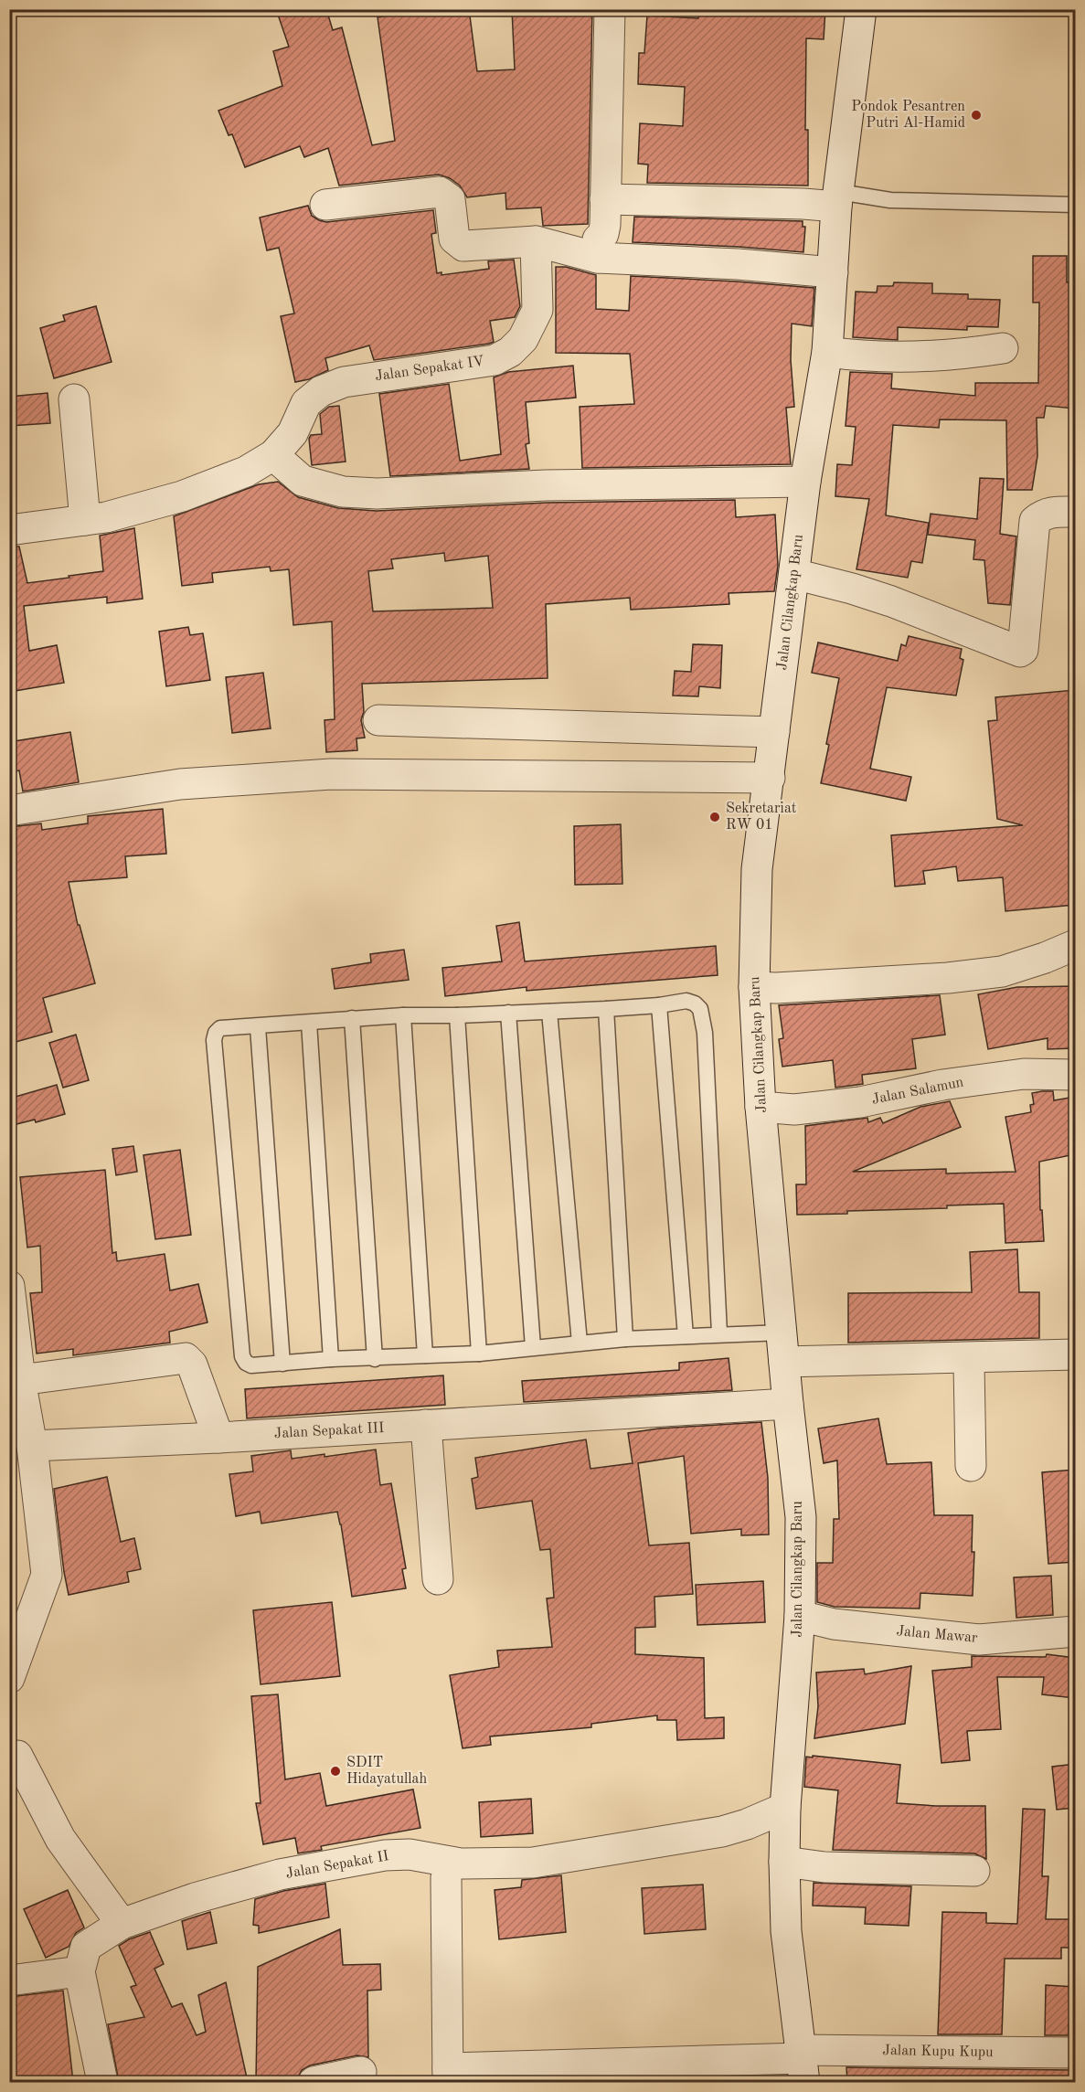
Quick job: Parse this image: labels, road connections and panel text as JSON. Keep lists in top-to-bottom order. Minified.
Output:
{"streets":{"street":["Jalan Sepakat IV","Jalan Cilangkap Baru","Jalan Salamun","Jalan Sepakat III","Jalan Mawar","Jalan Sepakat II","Jalan Kupu Kupu"]},"crossings":[["Jalan Cilangkap Baru","Jalan Salamun"],["Jalan Cilangkap Baru","Jalan Sepakat III"],["Jalan Cilangkap Baru","Jalan Mawar"],["Jalan Cilangkap Baru","Jalan Sepakat II"],["Jalan Cilangkap Baru","Jalan Kupu Kupu"]],"places":["Pondok Pesantren Putri Al-Hamid","Sekretariat RW 01","SDIT Hidayatullah"]}
